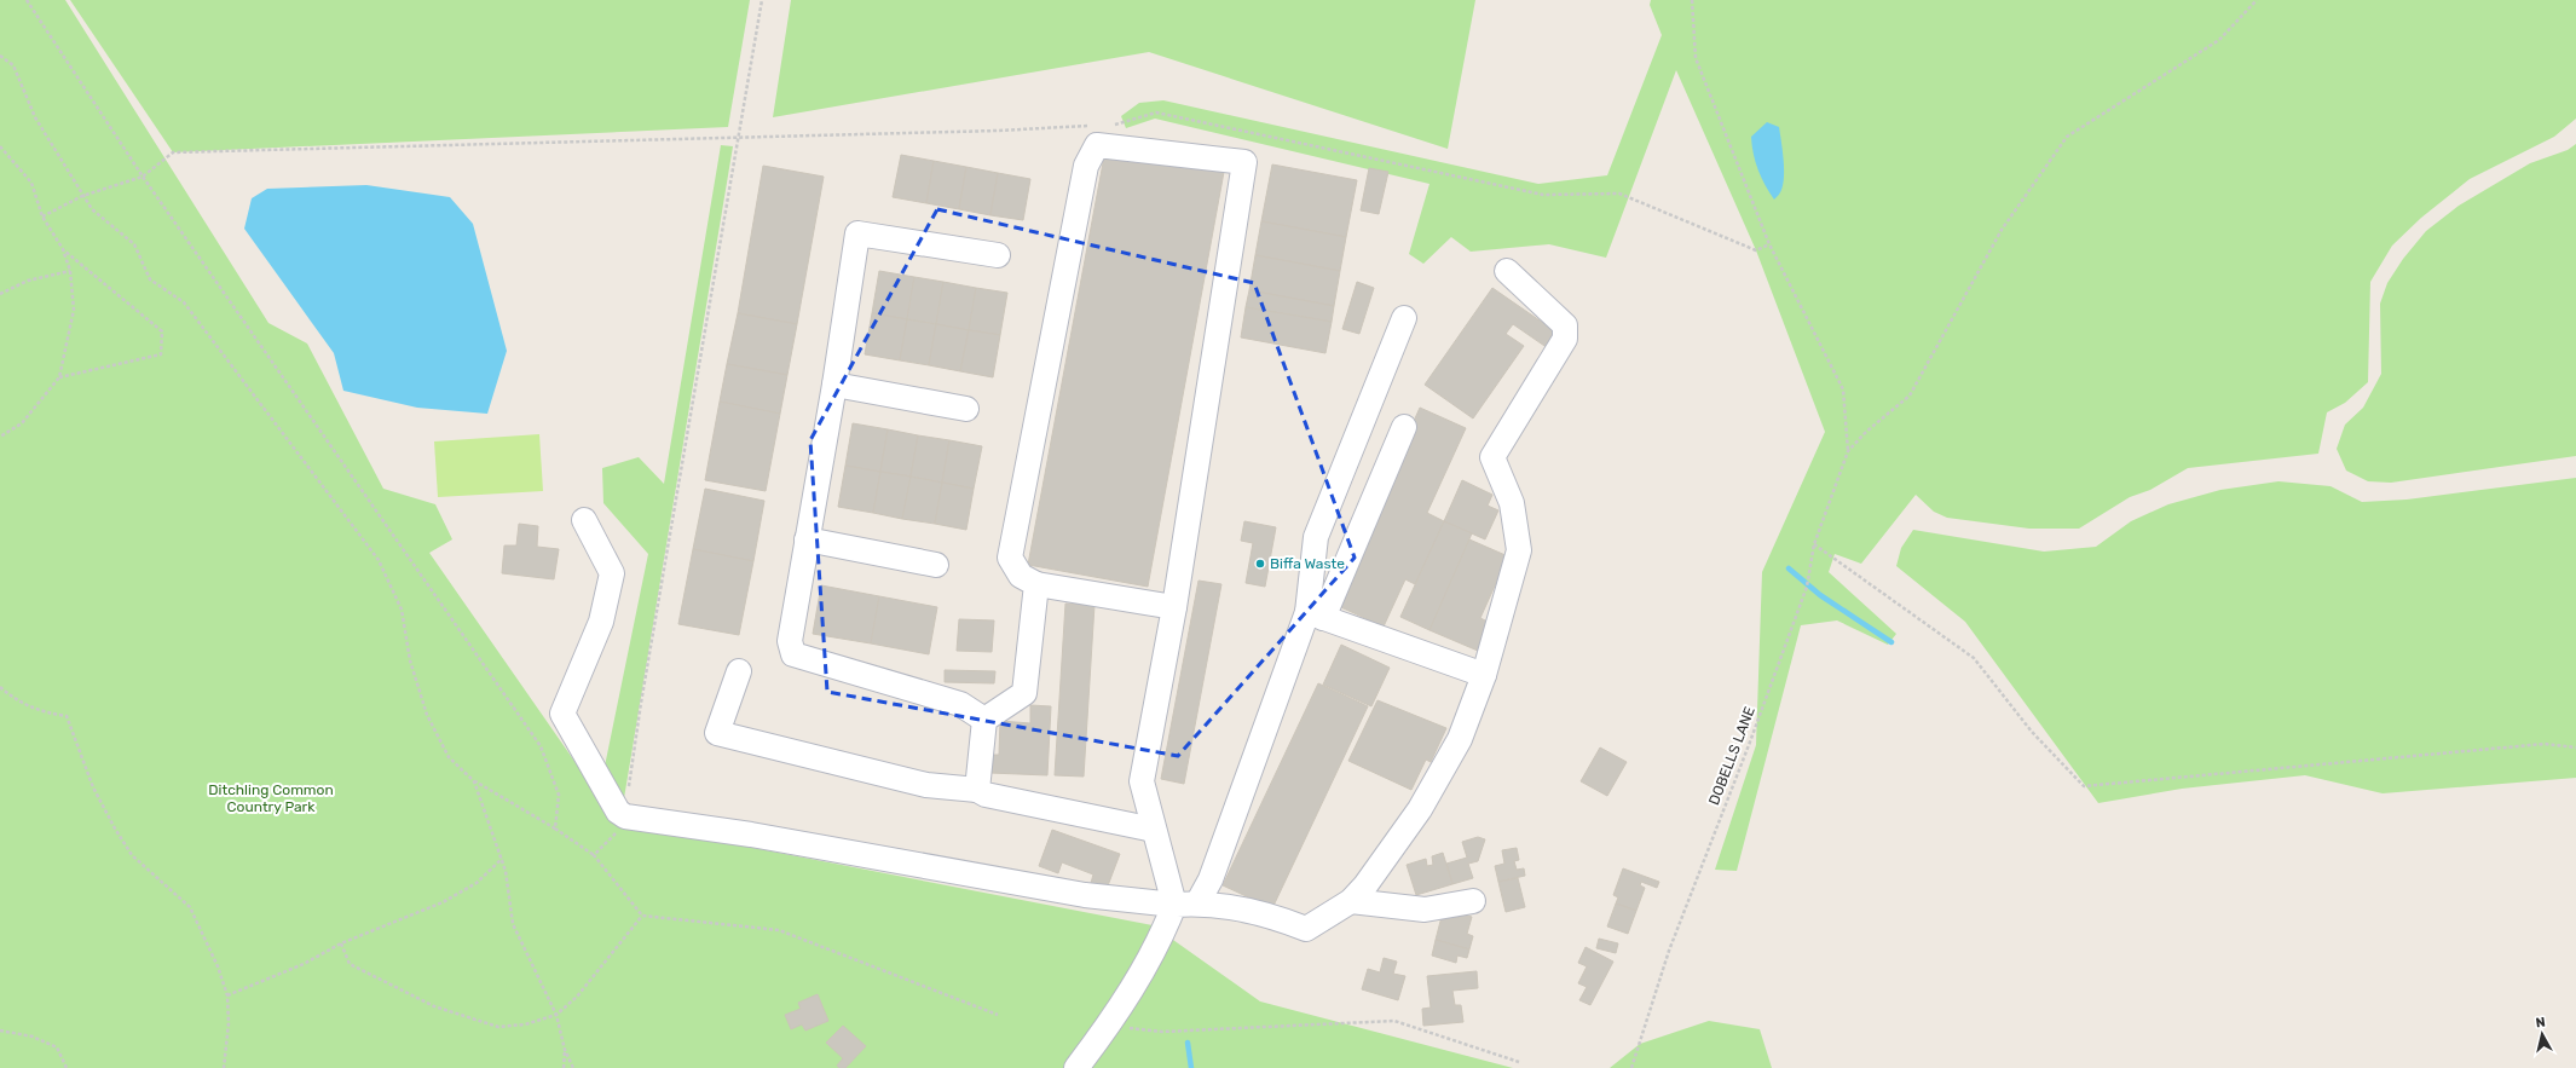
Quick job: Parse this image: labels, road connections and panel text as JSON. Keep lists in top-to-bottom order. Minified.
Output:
{"streets":{"path":["DOBELLS LANE"]},"parks":["Ditchling Common Country Park"],"places":["Biffa Waste"],"north":"top"}
